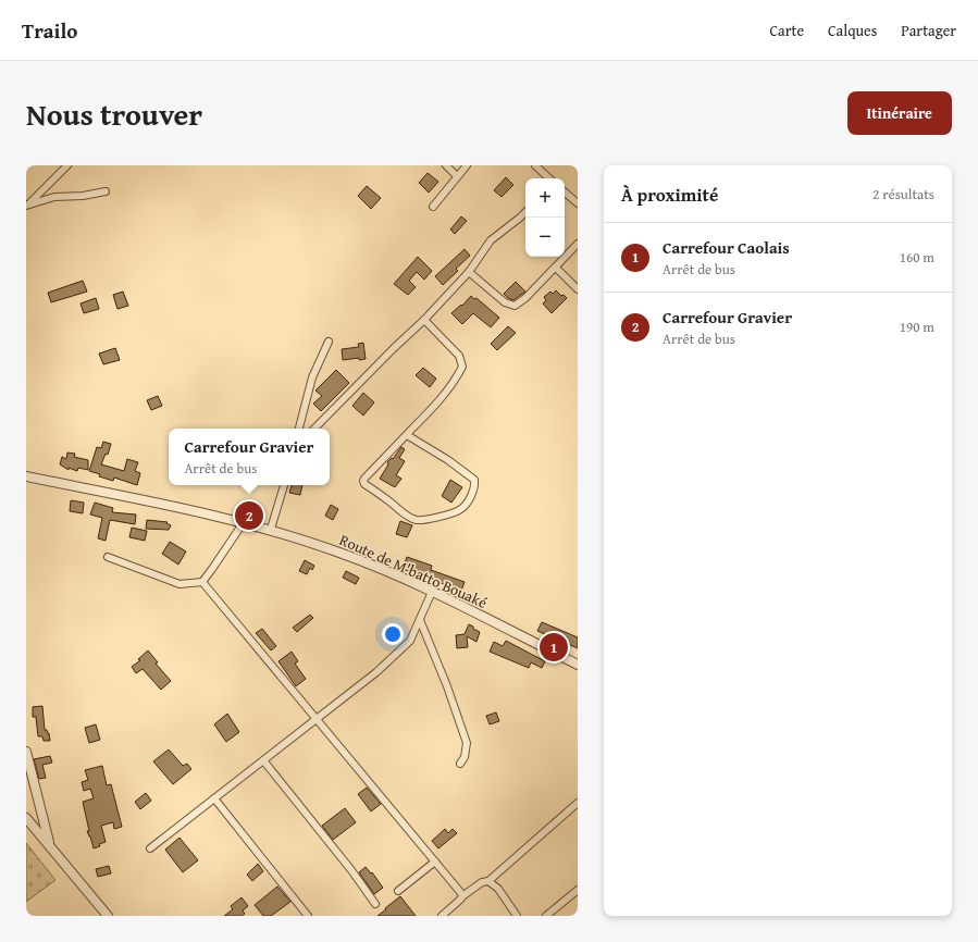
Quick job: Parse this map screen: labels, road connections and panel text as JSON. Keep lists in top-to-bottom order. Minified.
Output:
{"streets":{"street":["Route de M'batto Bouaké"]},"page":{"header":"Trailo","nav":["Carte","Calques","Partager"],"title":"Nous trouver","buttons":"Itinéraire","heading":["À proximité","2 résultats"],"map_buttons":["+","−"],"list":[{"mark":"1","name":"Carrefour Caolais","note":"Arrêt de bus","value":"160 m"},{"mark":"2","name":"Carrefour Gravier","note":"Arrêt de bus","value":"190 m"}],"popup":["Carrefour Gravier","Arrêt de bus"],"pins":["2","1"]}}
